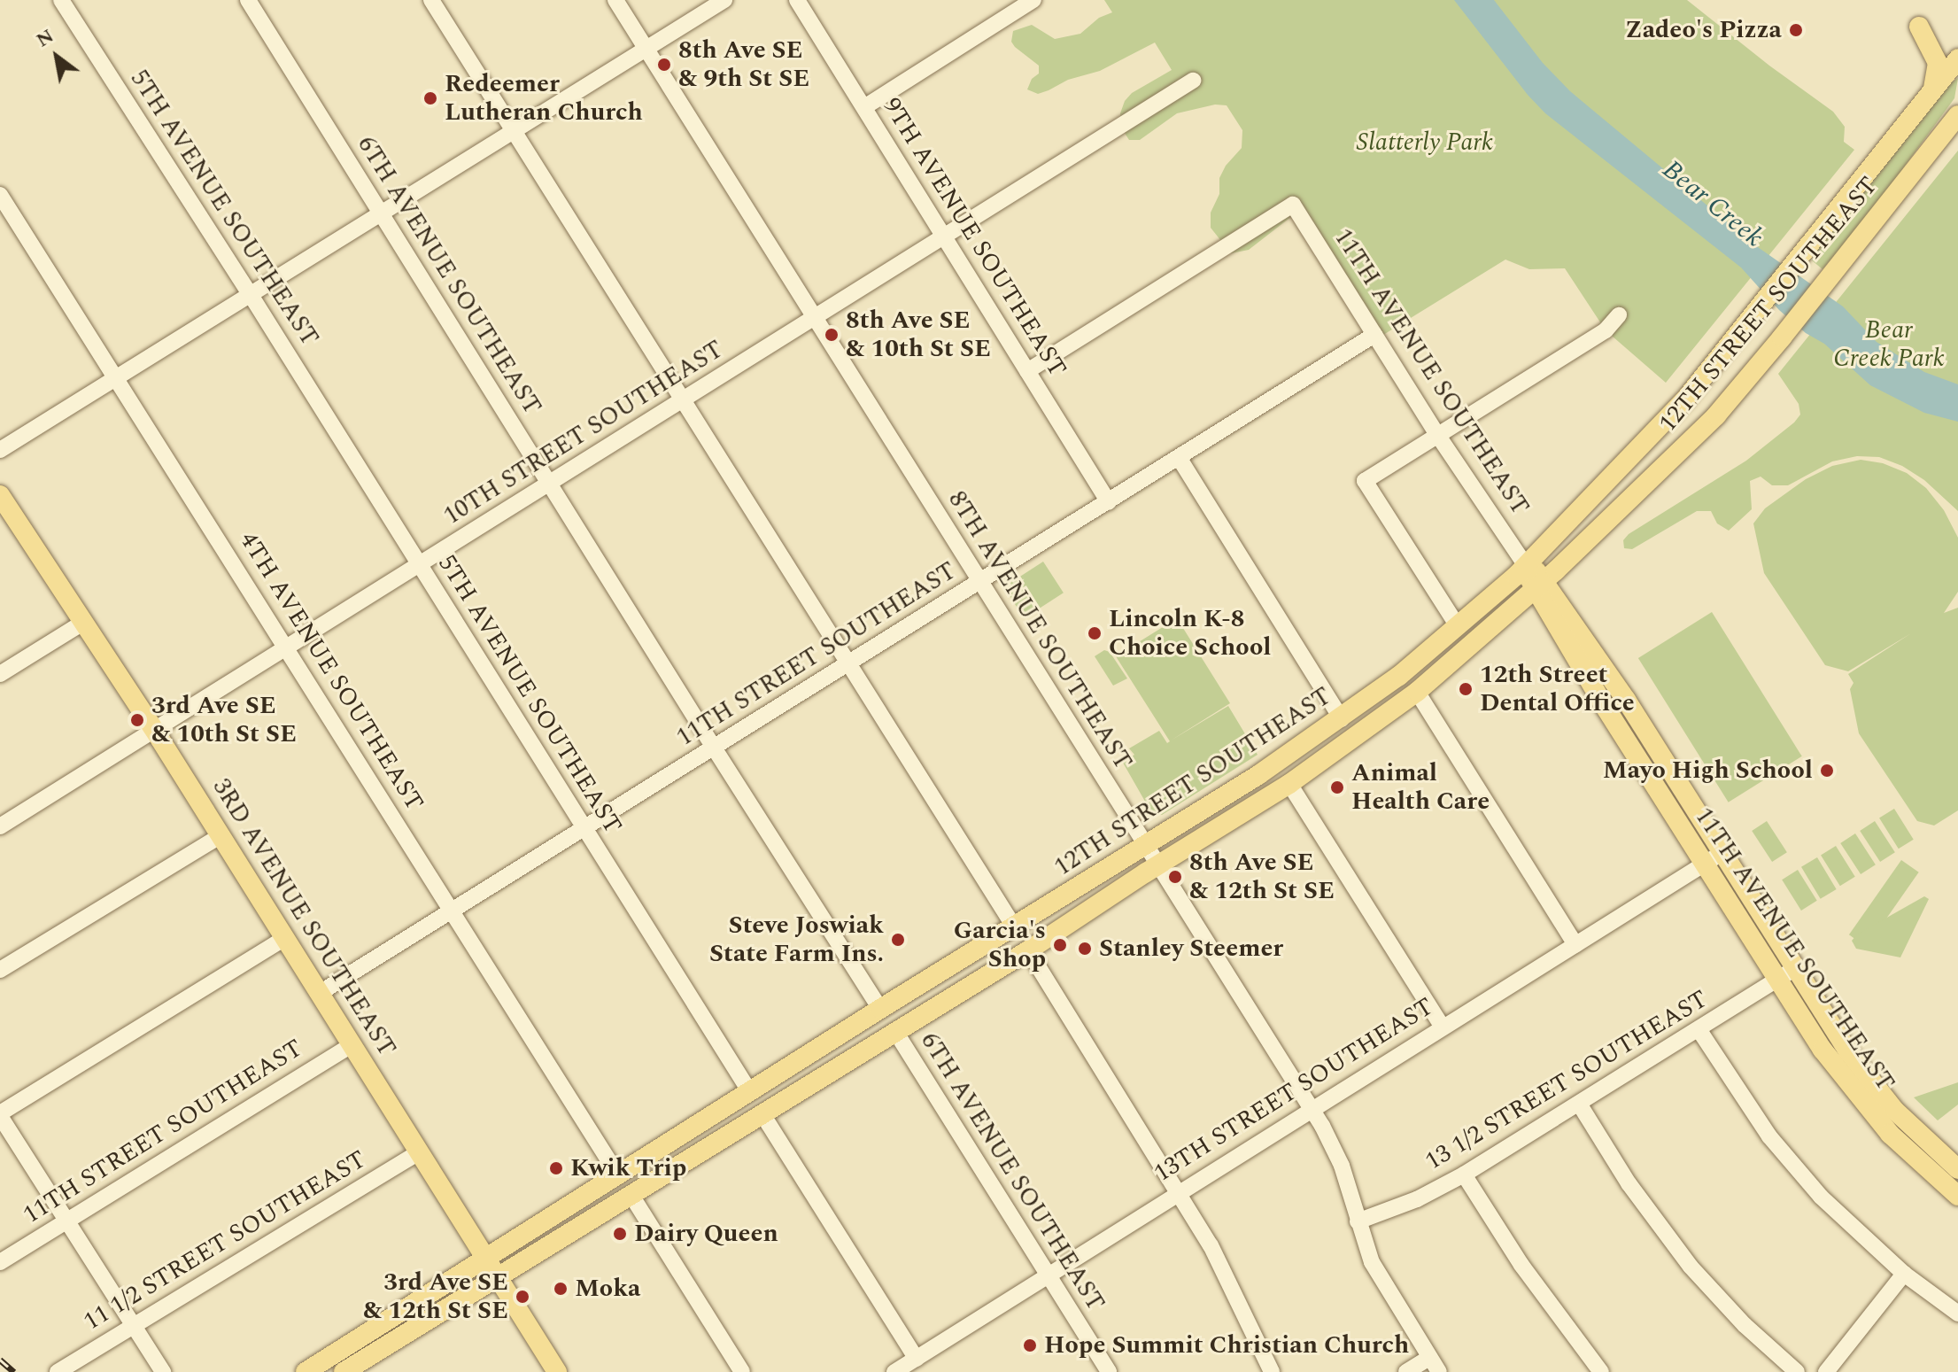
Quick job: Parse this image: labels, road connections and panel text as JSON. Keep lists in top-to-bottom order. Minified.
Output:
{"streets":{"main road":["12TH STREET SOUTHEAST","11TH AVENUE SOUTHEAST","3RD AVENUE SOUTHEAST"],"street":["5TH AVENUE SOUTHEAST","9TH AVENUE SOUTHEAST","6TH AVENUE SOUTHEAST","10TH STREET SOUTHEAST","8TH AVENUE SOUTHEAST","11TH STREET SOUTHEAST","4TH AVENUE SOUTHEAST","13 1/2 STREET SOUTHEAST","13TH STREET SOUTHEAST","11 1/2 STREET SOUTHEAST"]},"crossings":[["5TH AVENUE SOUTHEAST","12TH STREET SOUTHEAST"],["5TH AVENUE SOUTHEAST","10TH STREET SOUTHEAST"],["5TH AVENUE SOUTHEAST","11TH STREET SOUTHEAST"],["9TH AVENUE SOUTHEAST","11TH AVENUE SOUTHEAST"],["9TH AVENUE SOUTHEAST","10TH STREET SOUTHEAST"],["9TH AVENUE SOUTHEAST","11TH STREET SOUTHEAST"],["6TH AVENUE SOUTHEAST","12TH STREET SOUTHEAST"],["6TH AVENUE SOUTHEAST","10TH STREET SOUTHEAST"],["6TH AVENUE SOUTHEAST","11TH STREET SOUTHEAST"],["6TH AVENUE SOUTHEAST","13TH STREET SOUTHEAST"],["12TH STREET SOUTHEAST","11TH AVENUE SOUTHEAST"],["12TH STREET SOUTHEAST","8TH AVENUE SOUTHEAST"],["12TH STREET SOUTHEAST","4TH AVENUE SOUTHEAST"],["12TH STREET SOUTHEAST","3RD AVENUE SOUTHEAST"],["11TH AVENUE SOUTHEAST","11TH STREET SOUTHEAST"],["11TH AVENUE SOUTHEAST","13 1/2 STREET SOUTHEAST"],["11TH AVENUE SOUTHEAST","13TH STREET SOUTHEAST"],["10TH STREET SOUTHEAST","8TH AVENUE SOUTHEAST"],["10TH STREET SOUTHEAST","4TH AVENUE SOUTHEAST"],["10TH STREET SOUTHEAST","3RD AVENUE SOUTHEAST"],["8TH AVENUE SOUTHEAST","11TH STREET SOUTHEAST"],["8TH AVENUE SOUTHEAST","13 1/2 STREET SOUTHEAST"],["8TH AVENUE SOUTHEAST","13TH STREET SOUTHEAST"],["11TH STREET SOUTHEAST","4TH AVENUE SOUTHEAST"],["11TH STREET SOUTHEAST","3RD AVENUE SOUTHEAST"],["3RD AVENUE SOUTHEAST","11 1/2 STREET SOUTHEAST"]],"water":["Bear Creek"],"parks":["Slatterly Park","Bear Creek Park"],"places":["Zadeo's Pizza","8th Ave SE & 9th St SE","Redeemer Lutheran Church","8th Ave SE & 10th St SE","Lincoln K-8 Choice School","12th Street Dental Office","3rd Ave SE & 10th St SE","Mayo High School","Animal Health Care","8th Ave SE & 12th St SE","Steve Joswiak State Farm Ins.","Garcia's Shop","Stanley Steemer","Kwik Trip","Dairy Queen","Moka","3rd Ave SE & 12th St SE","Hope Summit Christian Church"],"north":"top left"}
